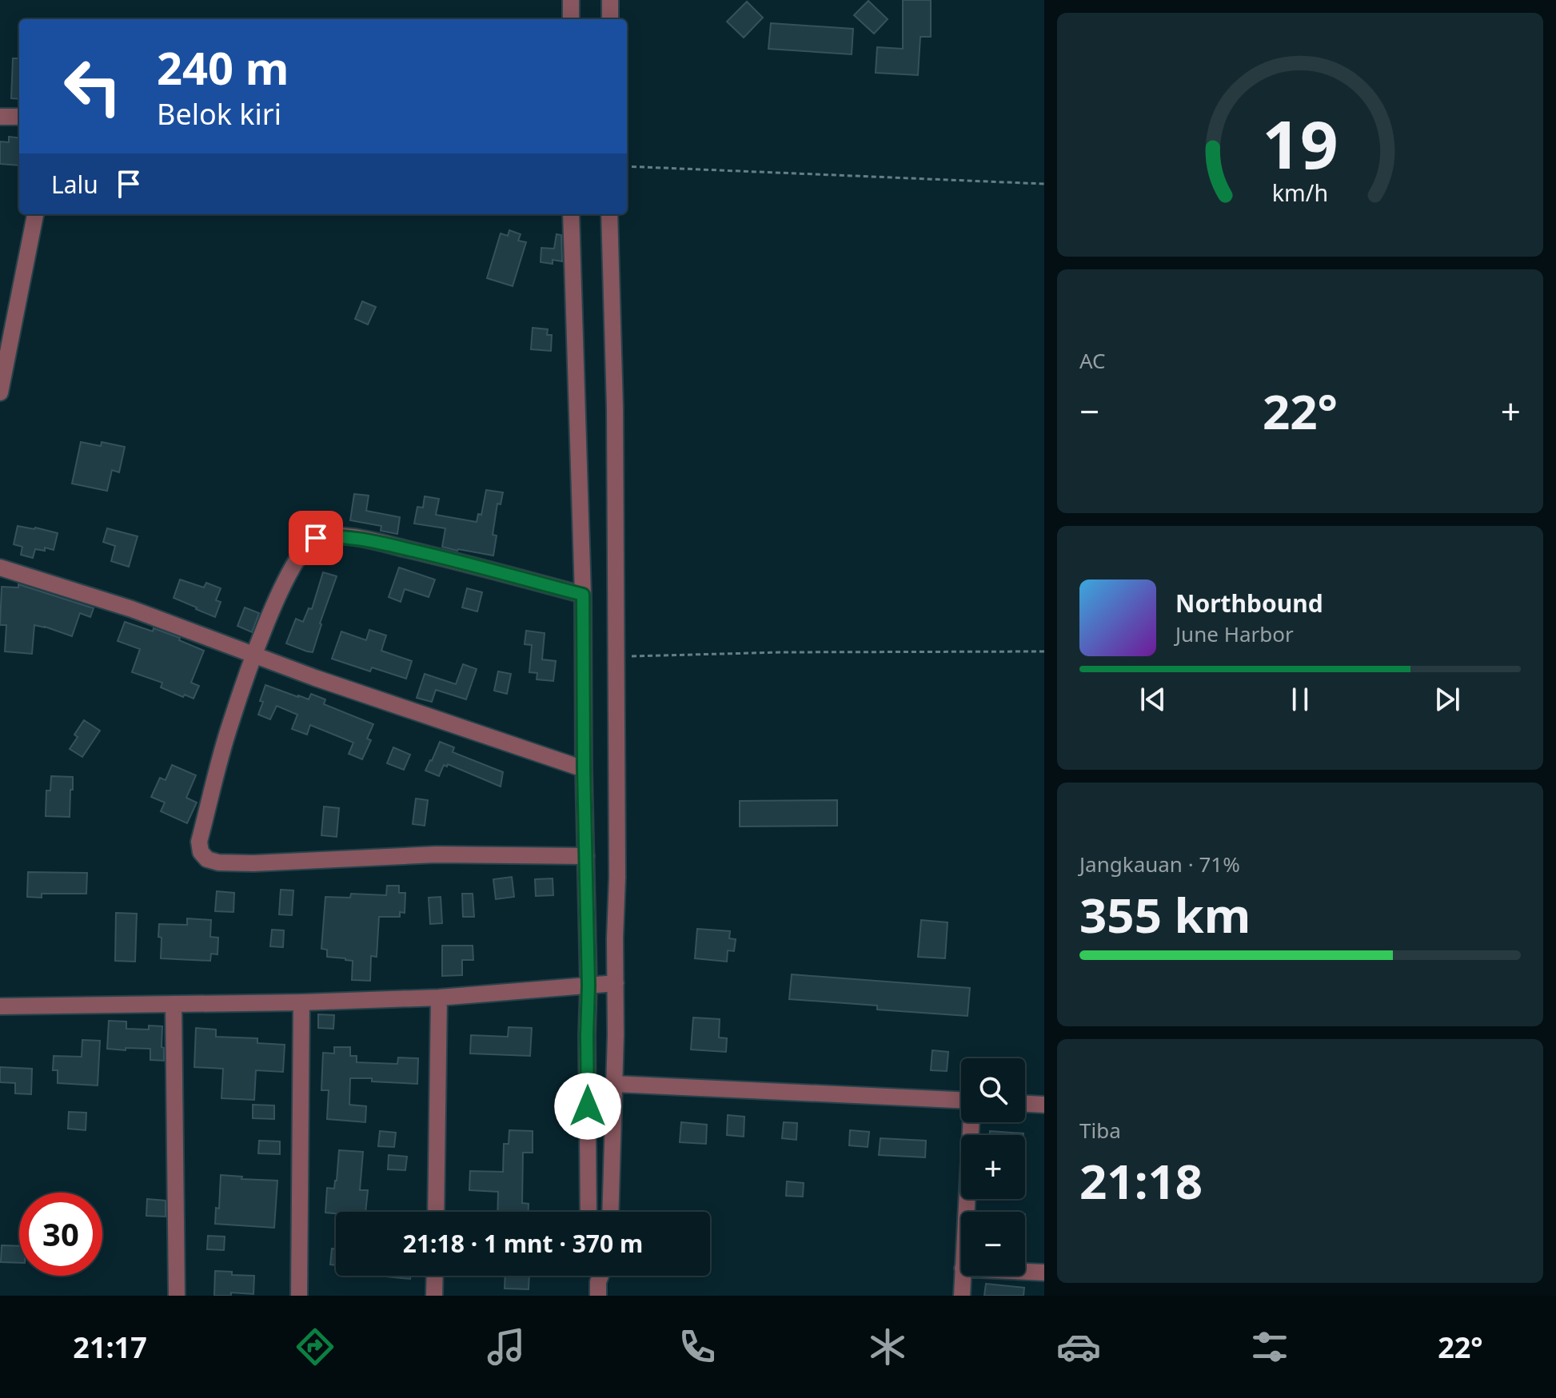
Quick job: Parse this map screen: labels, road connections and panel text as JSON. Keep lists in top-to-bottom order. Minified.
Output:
{"page":{"turn":["240 m","Belok kiri"],"then":"Lalu","tile":["AC",["Jangkauan · 71%","355 km"],["Tiba","21:18"]],"heat":["−","22°","+"],"song":["Northbound","June Harbor"],"map_buttons":["+","−"],"limit":"30","trip":"21:18 · 1 mnt · 370 m","tabs":["21:17","22°"],"gauge":["19","km/h"]}}
